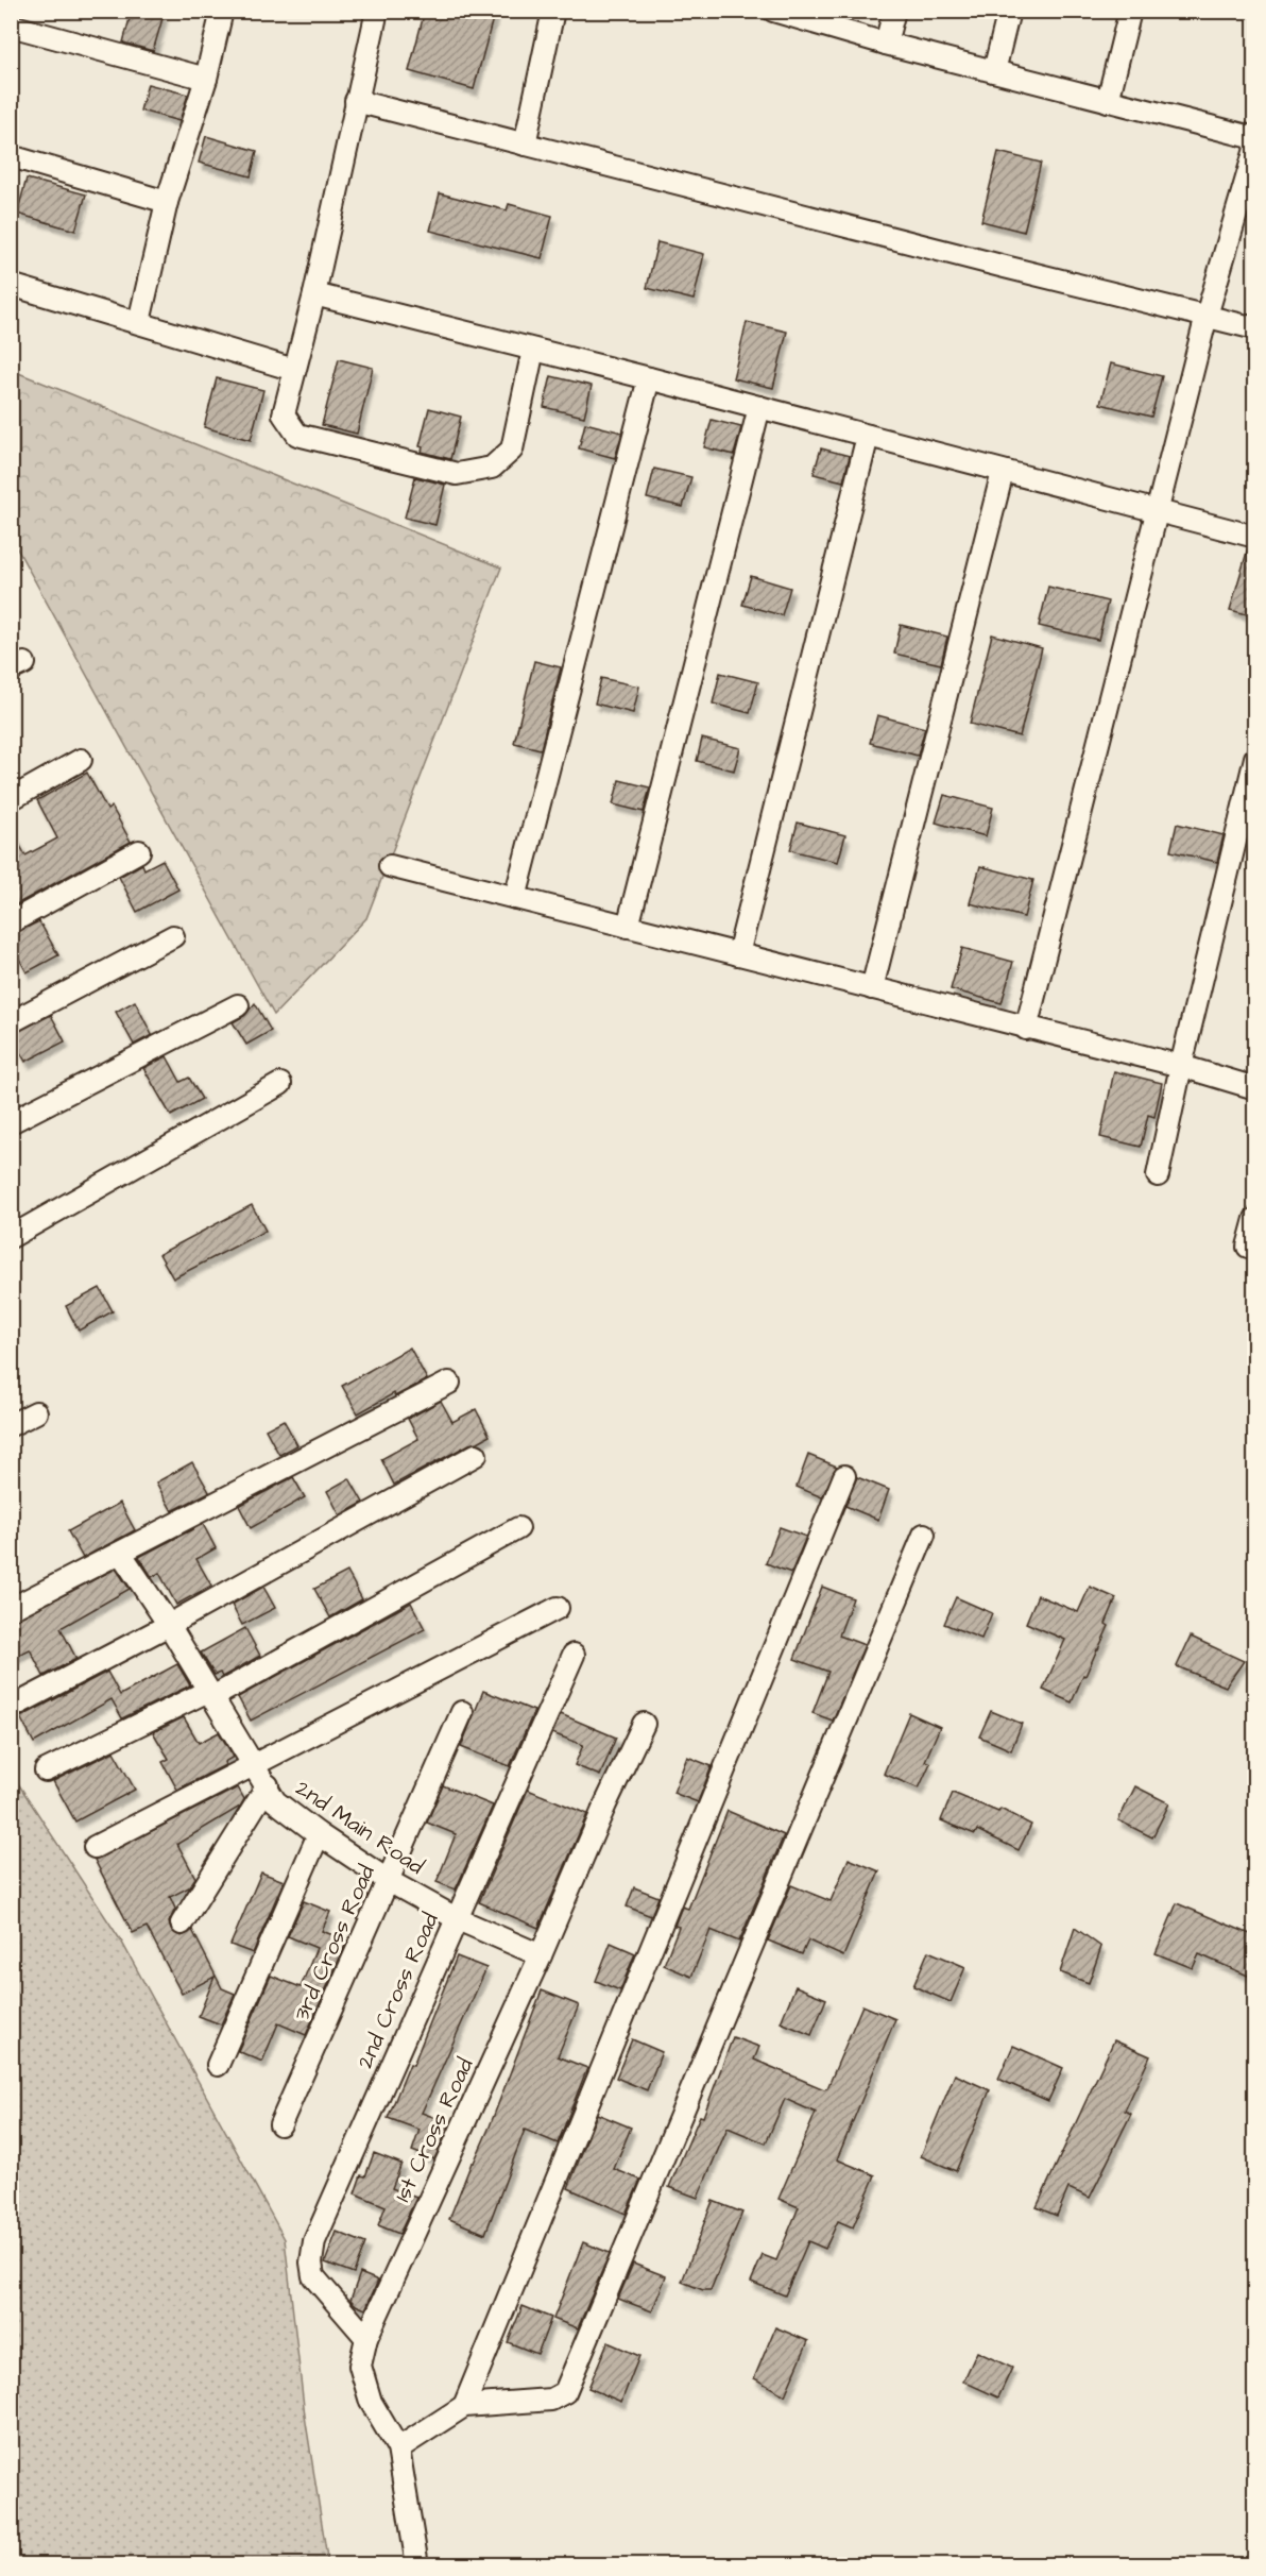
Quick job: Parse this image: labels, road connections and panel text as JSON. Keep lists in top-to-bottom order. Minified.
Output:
{"streets":{"street":["2nd Main Road","3rd Cross Road","2nd Cross Road","1st Cross Road"]},"crossings":[["2nd Main Road","3rd Cross Road"],["2nd Main Road","2nd Cross Road"],["2nd Main Road","1st Cross Road"],["2nd Cross Road","1st Cross Road"]]}
